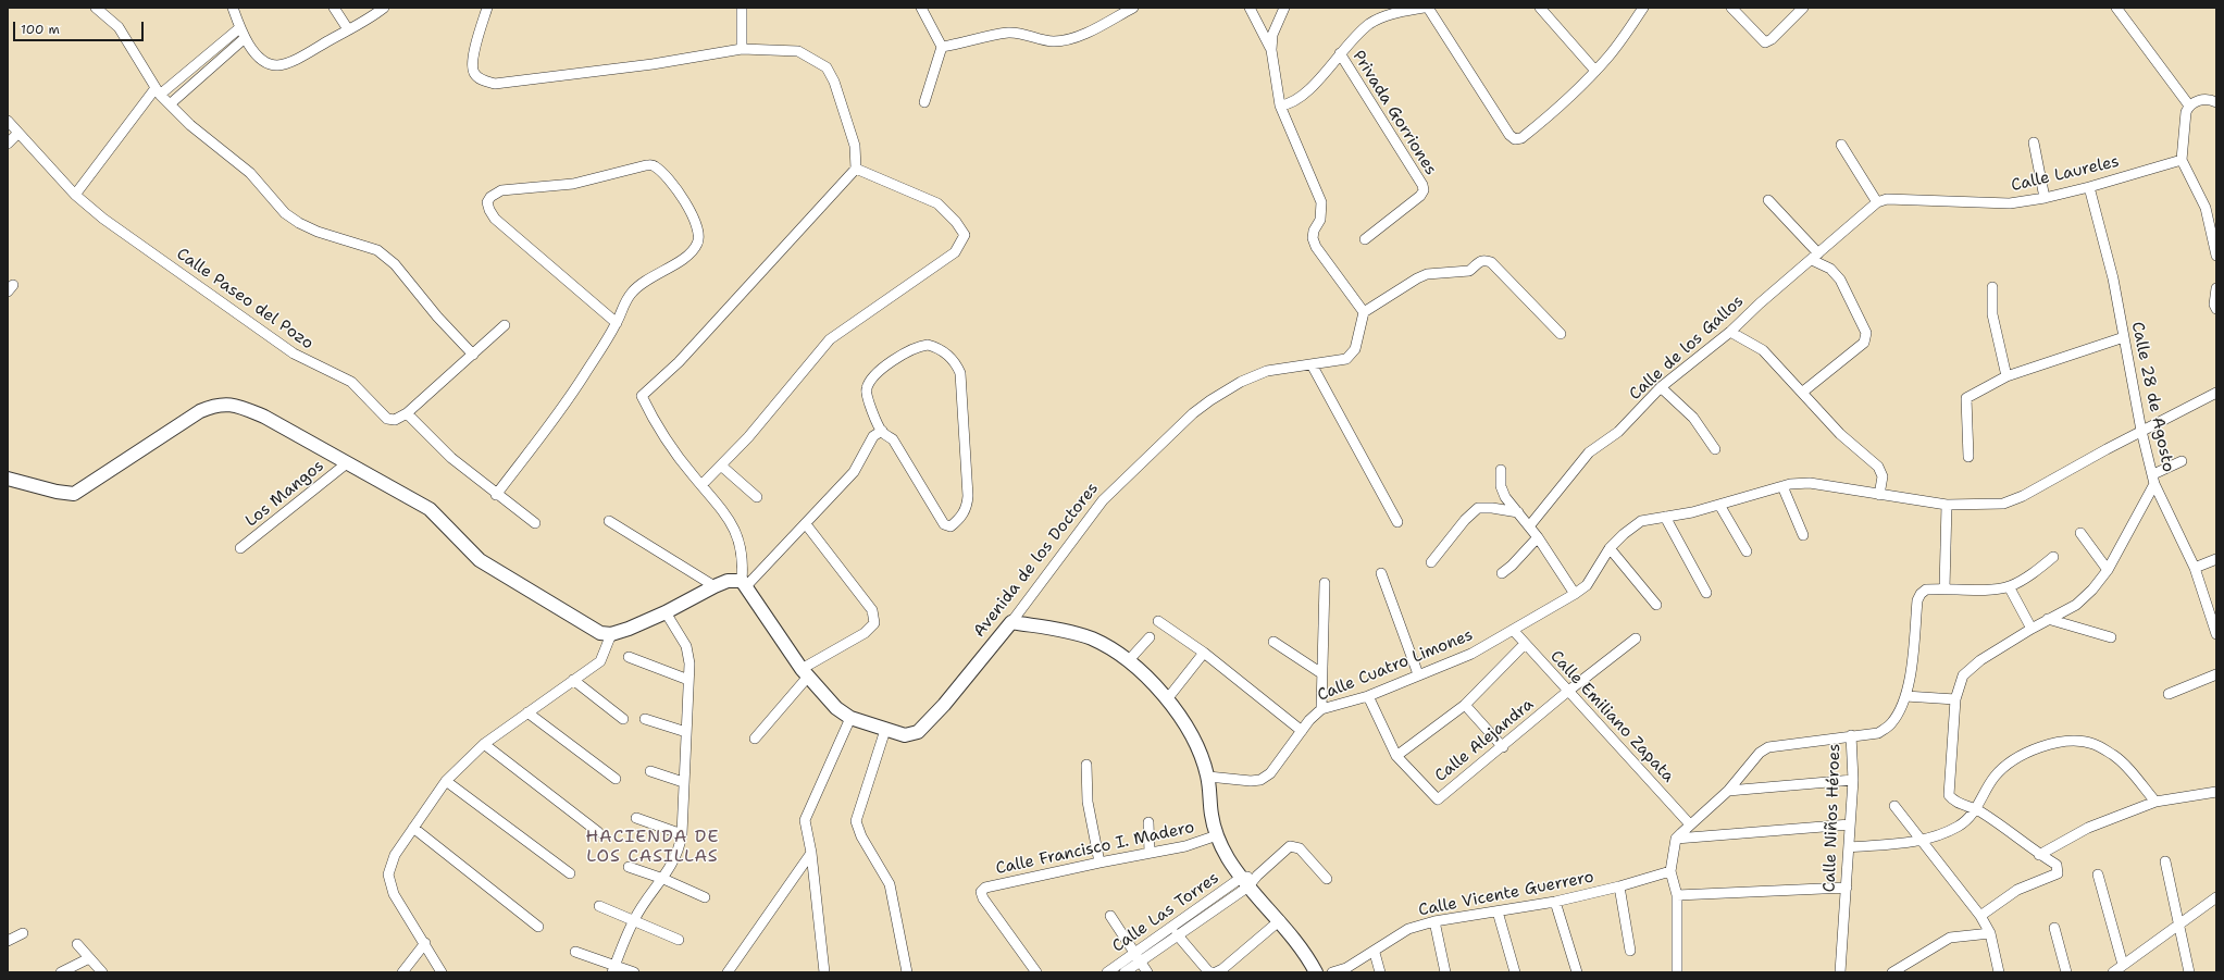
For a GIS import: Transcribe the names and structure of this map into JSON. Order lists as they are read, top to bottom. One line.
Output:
{"streets":{"main road":["Avenida de los Doctores"],"street":["Privada Gorriones","Calle Laureles","Calle Paseo del Pozo","Calle de los Gallos","Calle 28 de Agosto","Los Mangos","Calle Cuatro Limones","Calle Emiliano Zapata","Calle Alejandra","Calle Niños Héroes","Calle Francisco I. Madero","Calle Vicente Guerrero","Calle Las Torres"]},"crossings":[["Calle Laureles","Calle de los Gallos"],["Calle Laureles","Calle 28 de Agosto"],["Calle 28 de Agosto","Calle Cuatro Limones"],["Calle Cuatro Limones","Calle Emiliano Zapata"],["Calle Cuatro Limones","Calle Alejandra"],["Calle Emiliano Zapata","Calle Alejandra"]],"districts":["HACIENDA DE LOS CASILLAS"],"scale_bar":"100 m"}
